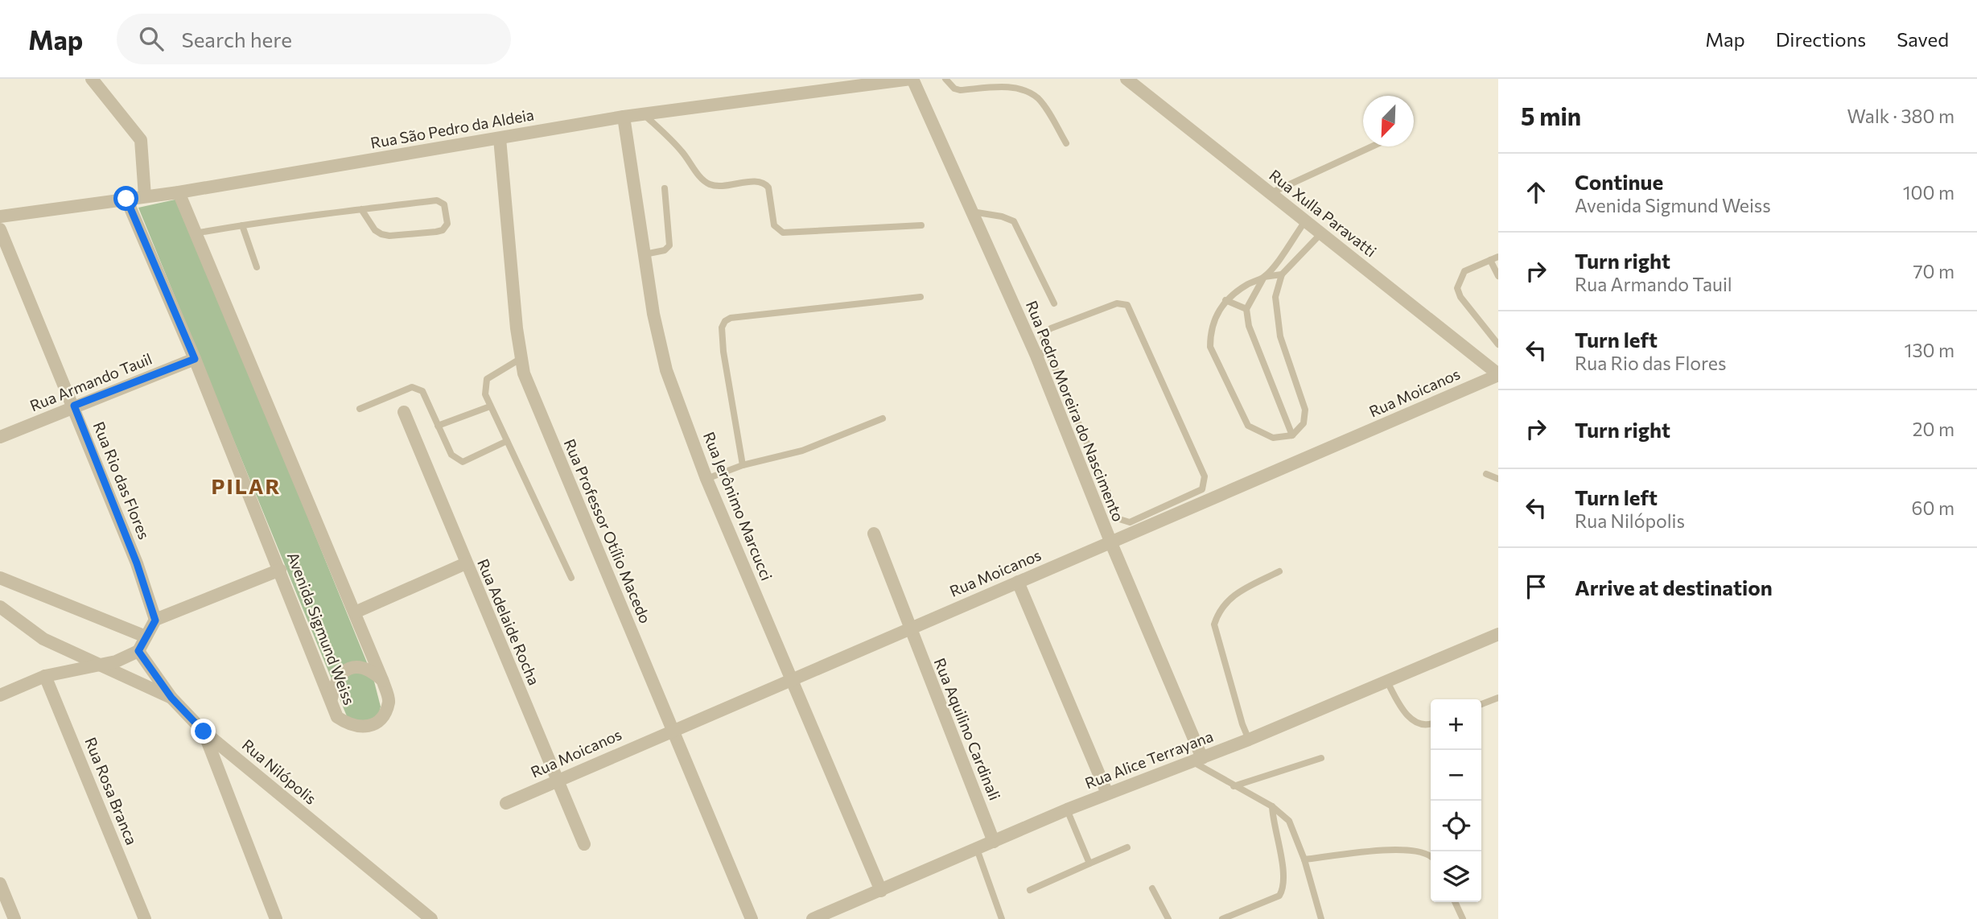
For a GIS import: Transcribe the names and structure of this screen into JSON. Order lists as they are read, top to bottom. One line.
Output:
{"streets":{"street":["Rua São Pedro da Aldeia","Rua Xulla Paravatti","Rua Armando Tauil","Rua Moicanos","Rua Pedro Moreira do Nascimento","Rua Rio das Flores","Rua Jerônimo Marcucci","Rua Professor Otílio Macedo","Rua Adelaide Rocha","Avenida Sigmund Weiss","Rua Aquilino Cardinali","Rua Alice Terrayana","Rua Nilópolis","Rua Rosa Branca"]},"crossings":[["Rua São Pedro da Aldeia","Rua Pedro Moreira do Nascimento"],["Rua São Pedro da Aldeia","Rua Jerônimo Marcucci"],["Rua São Pedro da Aldeia","Rua Professor Otílio Macedo"],["Rua São Pedro da Aldeia","Avenida Sigmund Weiss"],["Rua Xulla Paravatti","Rua Moicanos"],["Rua Armando Tauil","Rua Rio das Flores"],["Rua Armando Tauil","Avenida Sigmund Weiss"],["Rua Moicanos","Rua Pedro Moreira do Nascimento"],["Rua Moicanos","Rua Jerônimo Marcucci"],["Rua Moicanos","Rua Professor Otílio Macedo"],["Rua Moicanos","Rua Adelaide Rocha"],["Rua Moicanos","Rua Aquilino Cardinali"],["Rua Pedro Moreira do Nascimento","Rua Alice Terrayana"],["Rua Jerônimo Marcucci","Rua Alice Terrayana"],["Rua Aquilino Cardinali","Rua Alice Terrayana"]],"districts":["PILAR"],"north":"bottom left","page":{"header":"Map","search":"Search here","nav":["Map","Directions","Saved"],"heading":["5 min","Walk · 380 m"],"list":[["Continue","Avenida Sigmund Weiss","100 m"],["Turn right","Rua Armando Tauil","70 m"],["Turn left","Rua Rio das Flores","130 m"],["Turn right","20 m"],["Turn left","Rua Nilópolis","60 m"],"Arrive at destination"],"map_buttons":["+","−"]}}
